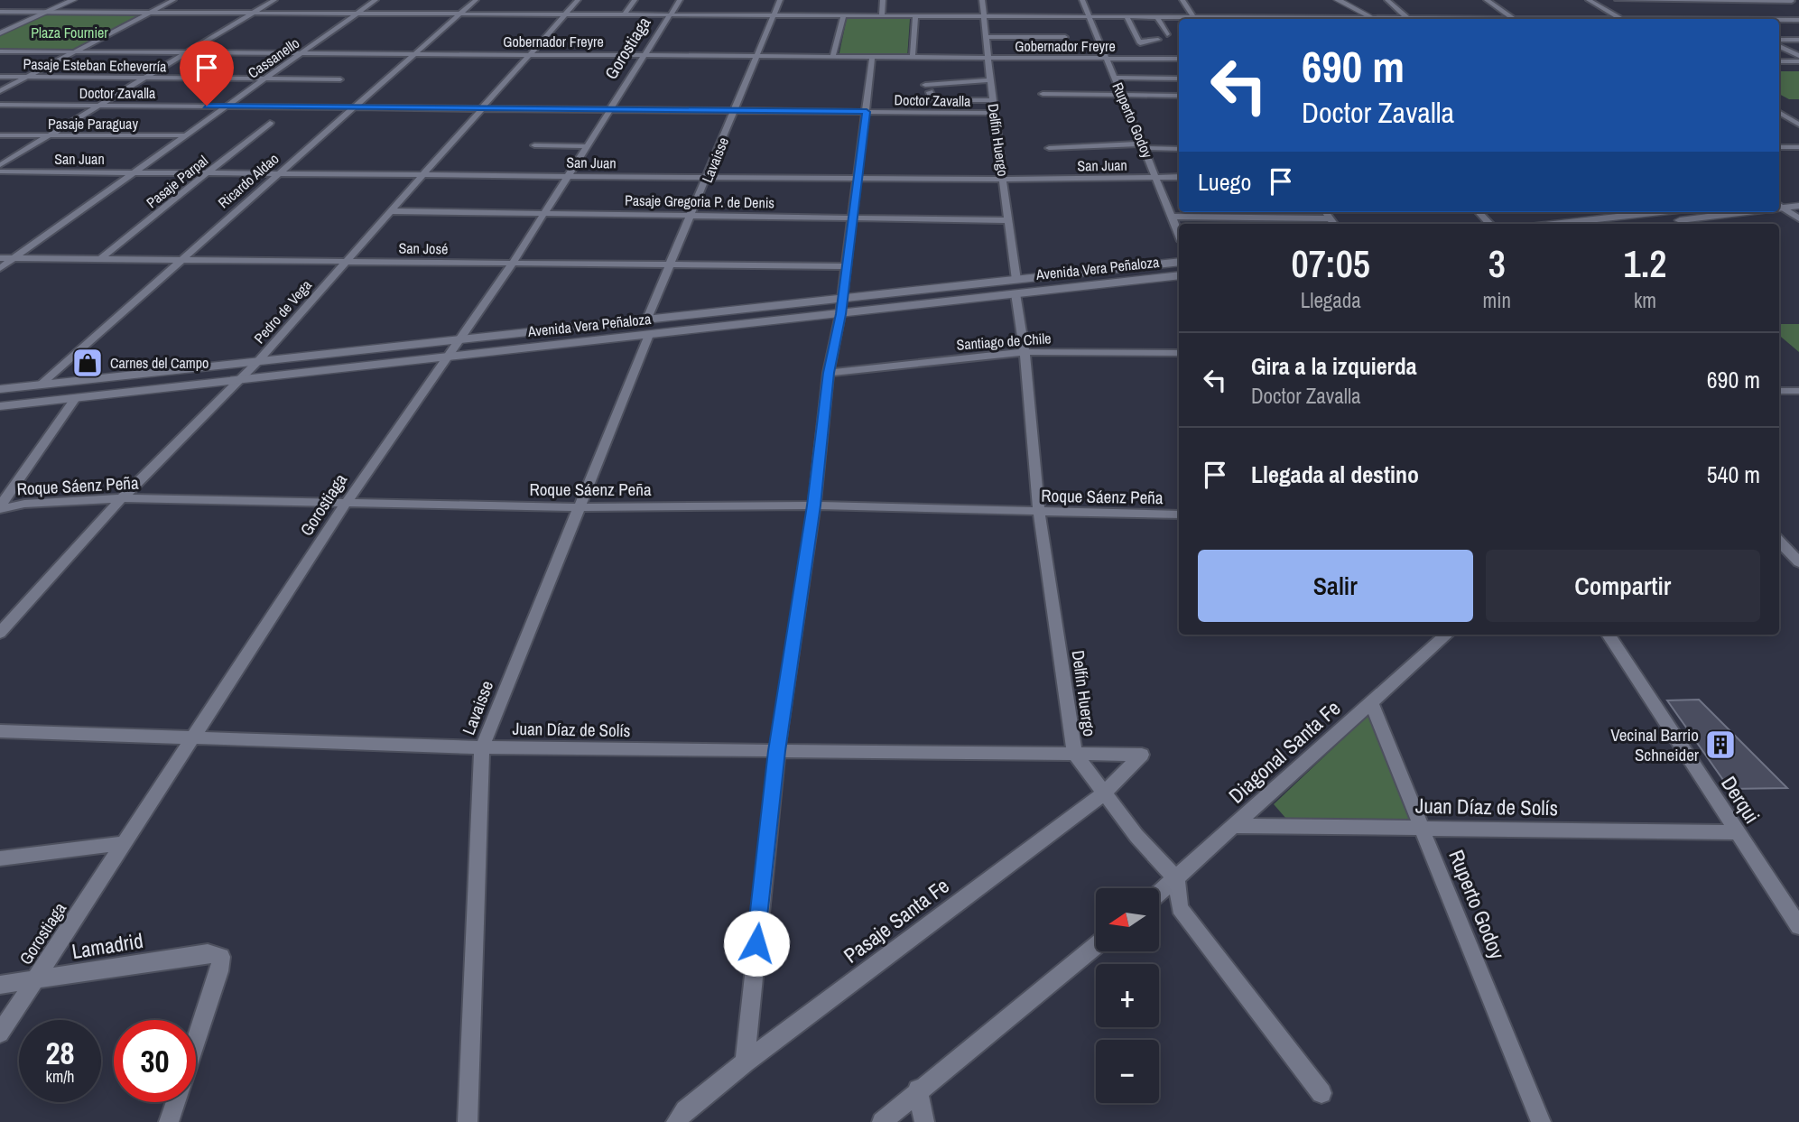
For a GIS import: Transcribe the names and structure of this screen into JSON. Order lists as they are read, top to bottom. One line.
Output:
{"streets":{"main road":["Avenida Vera Peñaloza"],"street":["Gobernador Freyre","Gorostiaga","Cassanello","Pasaje Esteban Echeverría","Doctor Zavalla","Ruperto Godoy","Pasaje Paraguay","Delfín Huergo","San Juan","Lavaisse","Ricardo Aldao","Pasaje Parpal","Pasaje Gregoria P. de Denis","San José","Pedro de Vega","Santiago de Chile","Roque Sáenz Peña","Juan Díaz de Solís","Diagonal Santa Fe","Derqui","Pasaje Santa Fe","Lamadrid"]},"crossings":[["Gobernador Freyre","Gorostiaga"],["Gobernador Freyre","Cassanello"],["Gobernador Freyre","Ruperto Godoy"],["Gobernador Freyre","Delfín Huergo"],["Gobernador Freyre","Lavaisse"],["Gobernador Freyre","Ricardo Aldao"],["Gobernador Freyre","Pedro de Vega"],["Gorostiaga","Doctor Zavalla"],["Gorostiaga","San Juan"],["Gorostiaga","Pasaje Gregoria P. de Denis"],["Gorostiaga","San José"],["Gorostiaga","Avenida Vera Peñaloza"],["Gorostiaga","Roque Sáenz Peña"],["Gorostiaga","Juan Díaz de Solís"],["Gorostiaga","Lamadrid"],["Cassanello","Pasaje Esteban Echeverría"],["Cassanello","Doctor Zavalla"],["Cassanello","Pasaje Paraguay"],["Cassanello","San Juan"],["Cassanello","San José"],["Doctor Zavalla","Delfín Huergo"],["Doctor Zavalla","Lavaisse"],["Doctor Zavalla","Ricardo Aldao"],["Doctor Zavalla","Pedro de Vega"],["Ruperto Godoy","San Juan"],["Ruperto Godoy","Juan Díaz de Solís"],["Ruperto Godoy","Diagonal Santa Fe"],["Delfín Huergo","San Juan"],["Delfín Huergo","Pasaje Gregoria P. de Denis"],["Delfín Huergo","Avenida Vera Peñaloza"],["Delfín Huergo","Santiago de Chile"],["Delfín Huergo","Roque Sáenz Peña"],["Delfín Huergo","Juan Díaz de Solís"],["Delfín Huergo","Diagonal Santa Fe"],["Delfín Huergo","Pasaje Santa Fe"],["San Juan","Lavaisse"],["San Juan","Ricardo Aldao"],["San Juan","Pasaje Parpal"],["San Juan","Pedro de Vega"],["Lavaisse","Pasaje Gregoria P. de Denis"],["Lavaisse","San José"],["Lavaisse","Avenida Vera Peñaloza"],["Lavaisse","Roque Sáenz Peña"],["Lavaisse","Juan Díaz de Solís"],["Ricardo Aldao","San José"],["Ricardo Aldao","Avenida Vera Peñaloza"],["Pasaje Parpal","San José"],["Pasaje Gregoria P. de Denis","Pedro de Vega"],["San José","Pedro de Vega"],["Avenida Vera Peñaloza","Pedro de Vega"],["Pedro de Vega","Roque Sáenz Peña"],["Juan Díaz de Solís","Diagonal Santa Fe"],["Juan Díaz de Solís","Derqui"],["Juan Díaz de Solís","Pasaje Santa Fe"]],"parks":["Plaza Fournier"],"places":{"shop":["Carnes del Campo"],"building":["Vecinal Barrio Schneider"]},"north":"left","page":{"turn":["690 m","Doctor Zavalla"],"then":"Luego","eta":["07:05","Llegada","3","min","1.2","km"],"list":[{"name":"Gira a la izquierda","note":"Doctor Zavalla","value":"690 m"},{"name":"Llegada al destino","value":"540 m"}],"buttons":["Salir","Compartir"],"map_buttons":["+","−"],"speed":"28 km/h","limit":"30"}}
